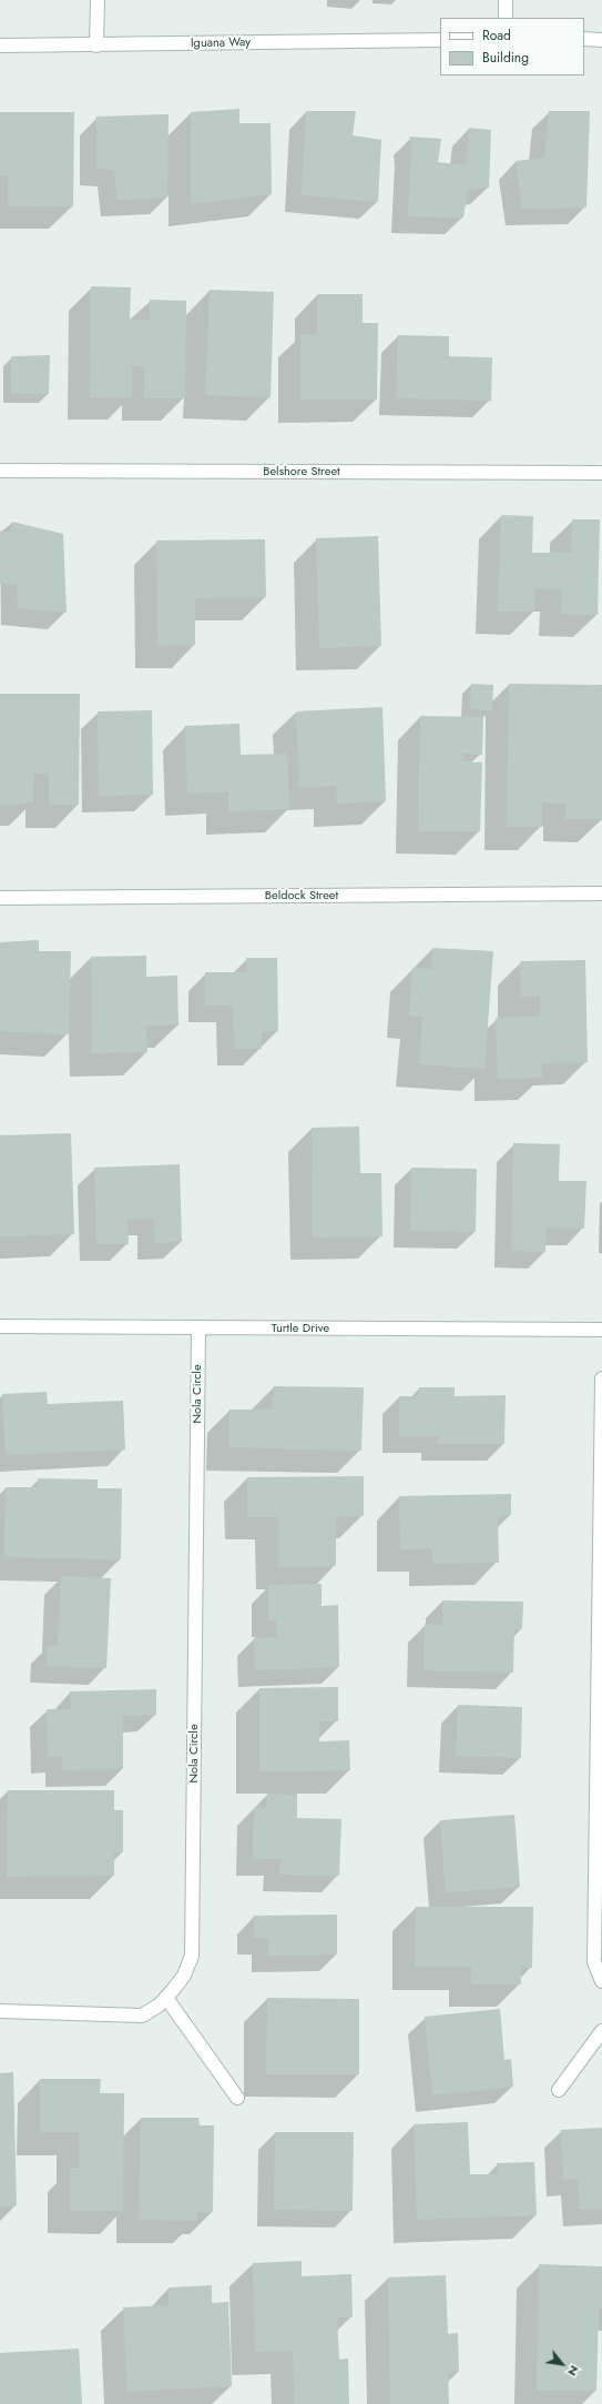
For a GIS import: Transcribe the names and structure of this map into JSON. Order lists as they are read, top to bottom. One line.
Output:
{"streets":{"street":["Iguana Way","Belshore Street","Beldock Street","Turtle Drive","Nola Circle"]},"crossings":[["Turtle Drive","Nola Circle"]],"legend":["Road","Building"],"north":"bottom right"}
